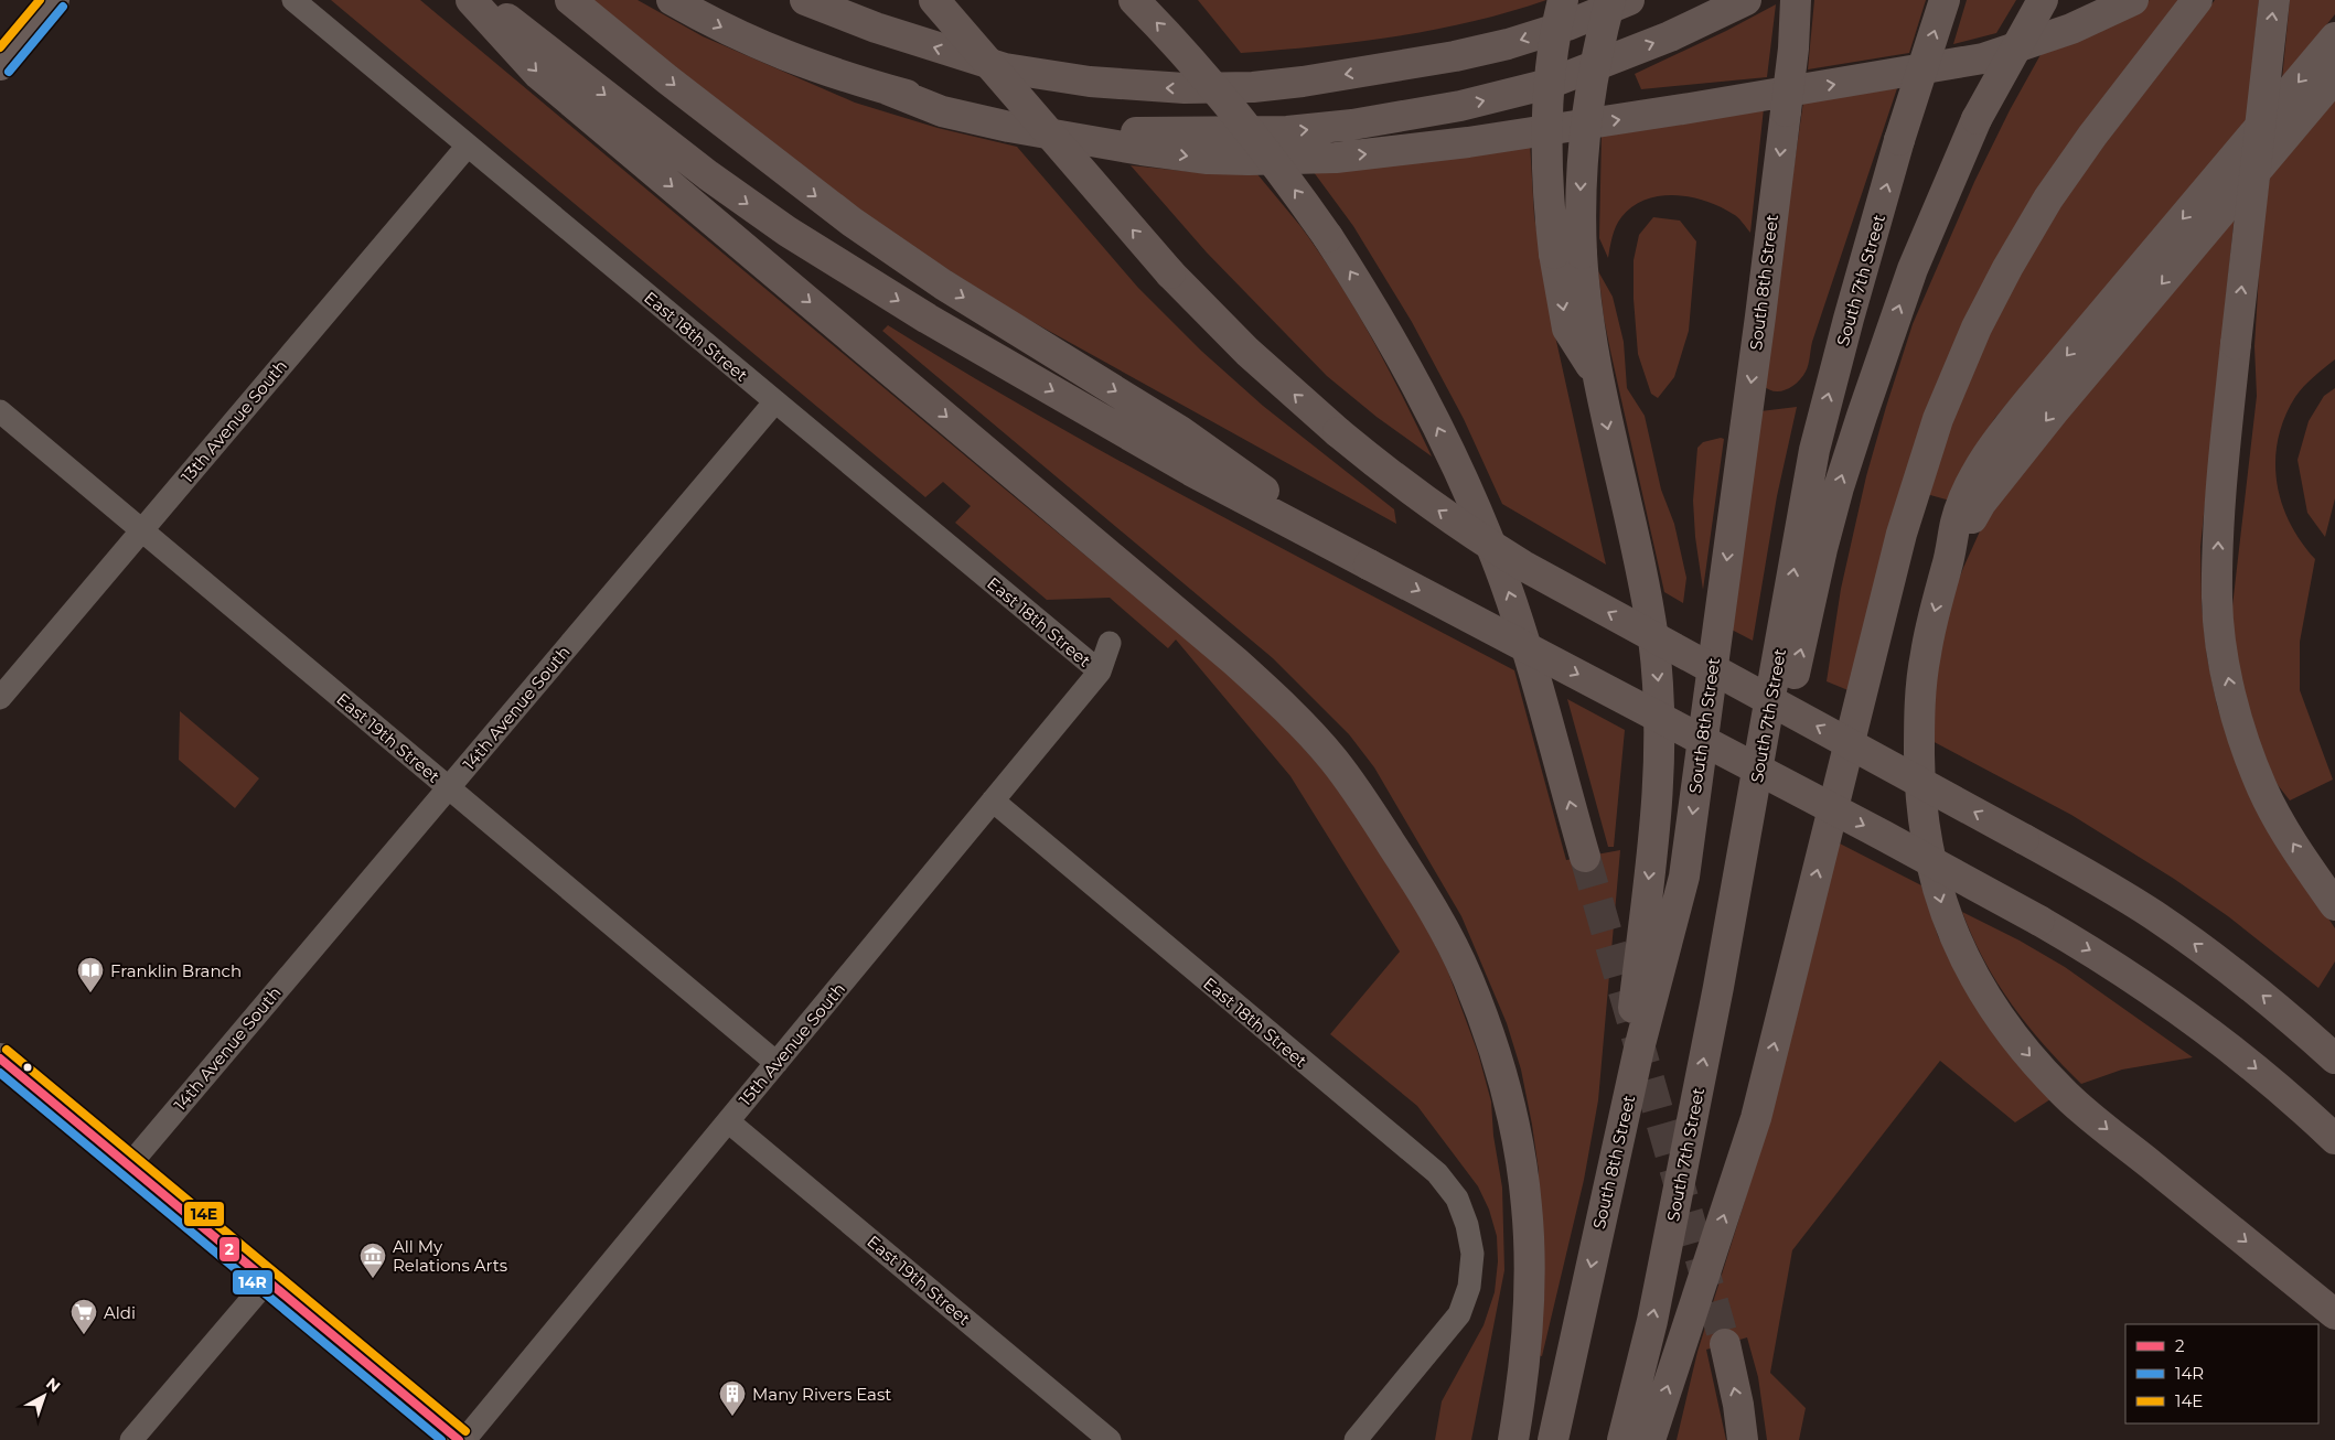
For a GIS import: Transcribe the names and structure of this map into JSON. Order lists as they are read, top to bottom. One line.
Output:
{"streets":{"highway":["South 7th Street","South 8th Street"],"street":["East 18th Street","13th Avenue South","14th Avenue South","East 19th Street","15th Avenue South"]},"crossings":[["East 18th Street","13th Avenue South"],["East 18th Street","14th Avenue South"],["East 18th Street","15th Avenue South"],["13th Avenue South","East 19th Street"],["14th Avenue South","East 19th Street"],["East 19th Street","15th Avenue South"]],"places":{"library":["Franklin Branch"],"museum":["All My Relations Arts"],"supermarket":["Aldi"],"building":["Many Rivers East"]},"lines":["transit line 14E","transit line 14R","transit line 2"],"legend":["2","14R","14E"],"north":"top right"}
